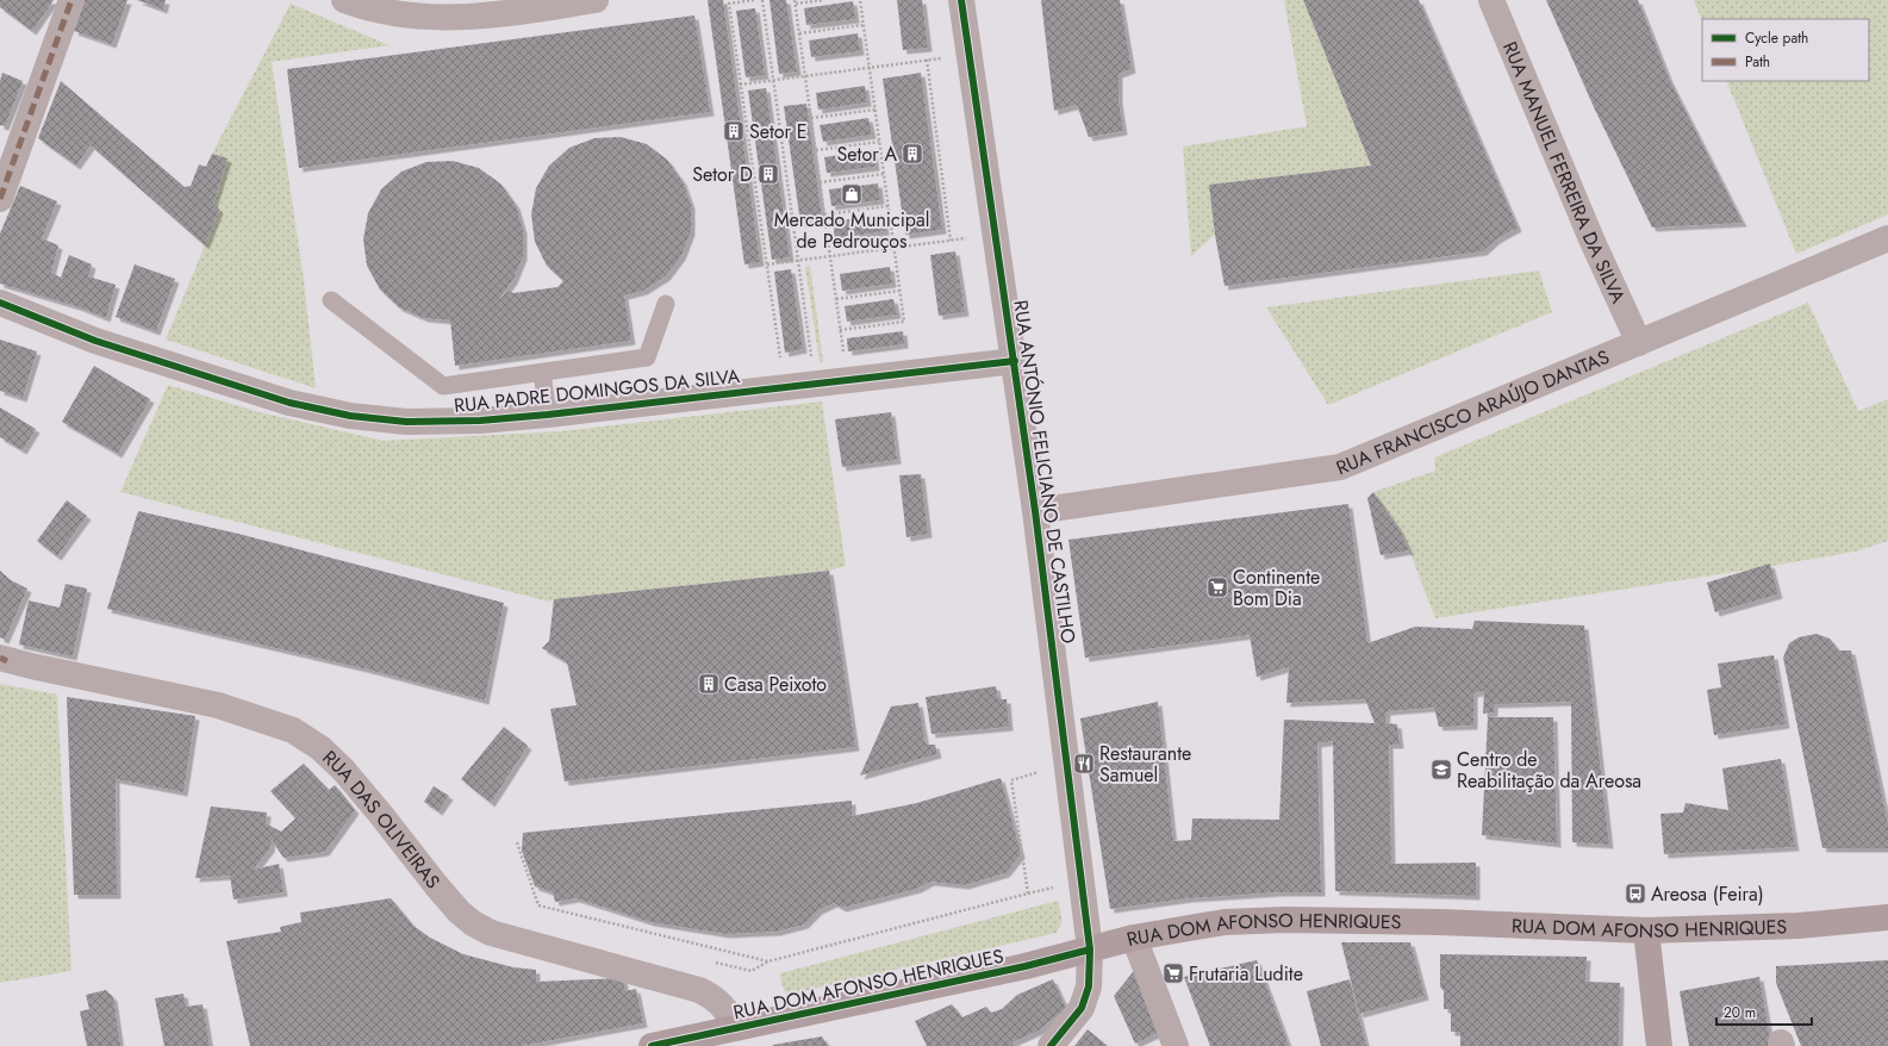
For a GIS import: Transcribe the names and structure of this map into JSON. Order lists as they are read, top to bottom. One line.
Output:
{"streets":{"main road":["RUA DOM AFONSO HENRIQUES"],"street":["RUA MANUEL FERREIRA DA SILVA","RUA PADRE DOMINGOS DA SILVA","RUA FRANCISCO ARAÚJO DANTAS","RUA ANTÓNIO FELICIANO DE CASTILHO","RUA DAS OLIVEIRAS"]},"crossings":[["RUA MANUEL FERREIRA DA SILVA","RUA FRANCISCO ARAÚJO DANTAS"],["RUA PADRE DOMINGOS DA SILVA","RUA ANTÓNIO FELICIANO DE CASTILHO"],["RUA FRANCISCO ARAÚJO DANTAS","RUA ANTÓNIO FELICIANO DE CASTILHO"],["RUA ANTÓNIO FELICIANO DE CASTILHO","RUA DOM AFONSO HENRIQUES"],["RUA DAS OLIVEIRAS","RUA DOM AFONSO HENRIQUES"]],"places":{"building":["Setor E","Setor A","Setor D","Casa Peixoto"],"shop":["Mercado Municipal de Pedrouços"],"supermarket":["Continente Bom Dia","Frutaria Ludite"],"restaurant":["Restaurante Samuel"],"school or university":["Centro de Reabilitação da Areosa"],"bus stop":["Areosa (Feira)"]},"legend":["Cycle path","Path"],"scale_bar":"20 m"}
